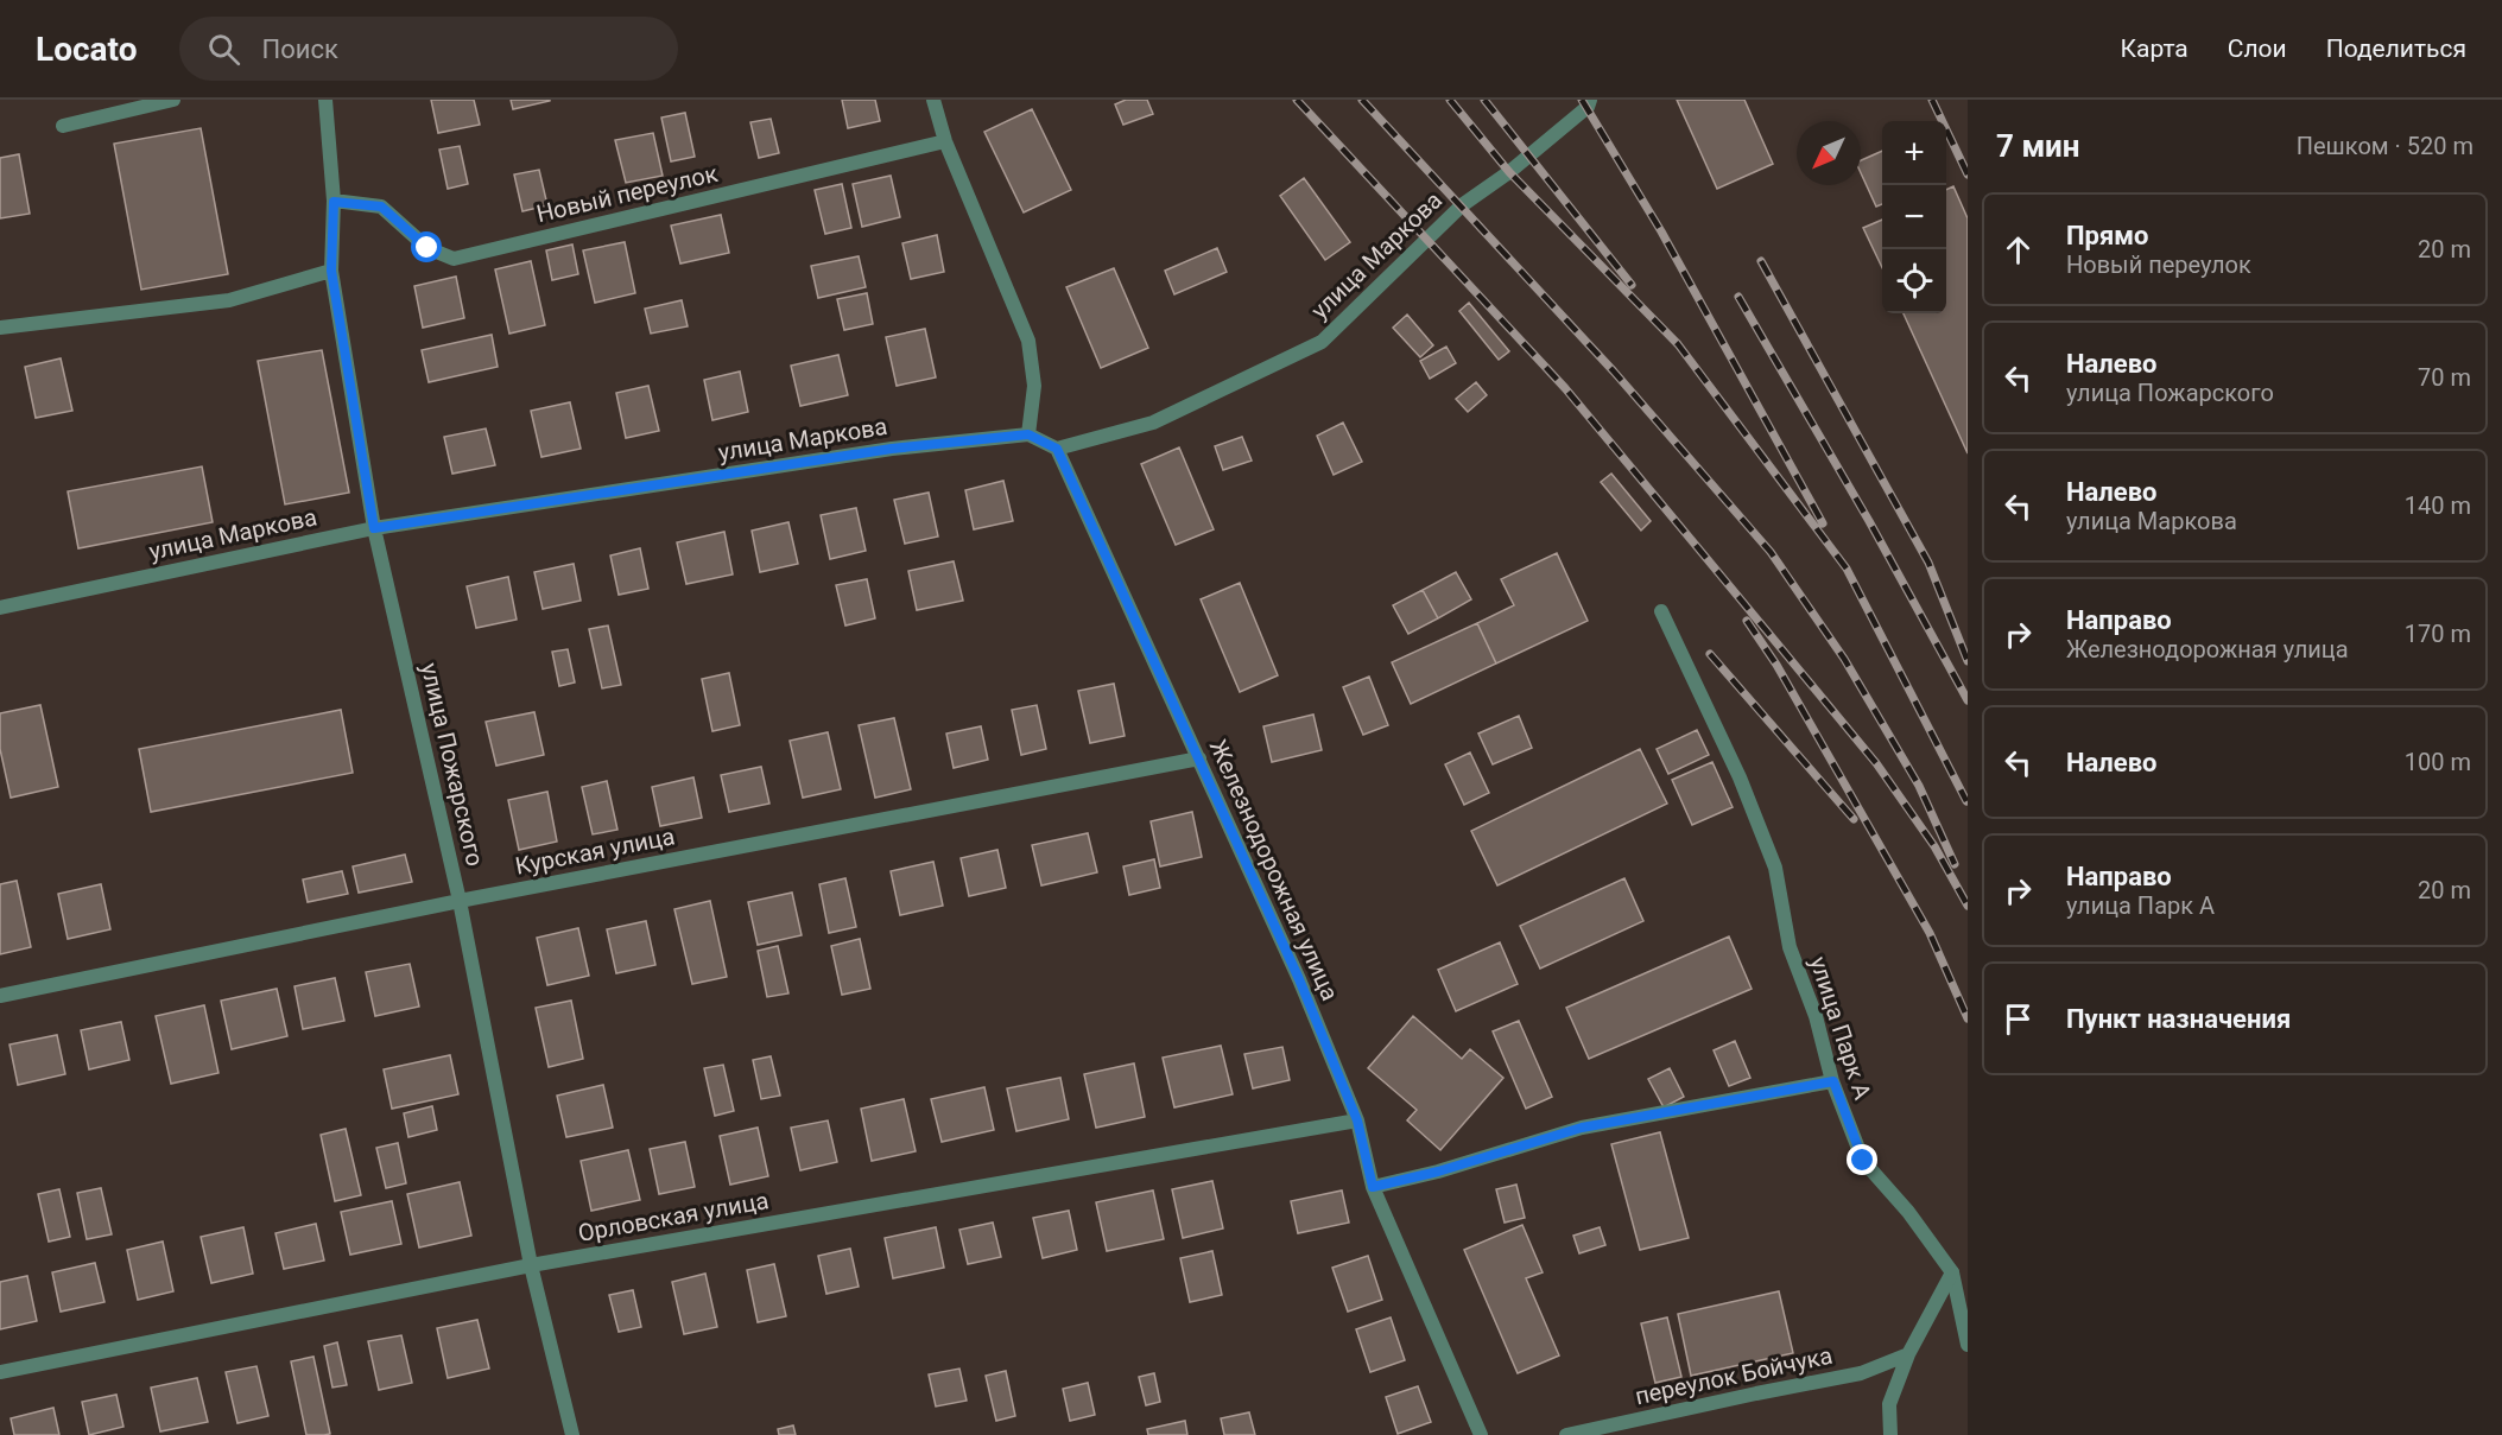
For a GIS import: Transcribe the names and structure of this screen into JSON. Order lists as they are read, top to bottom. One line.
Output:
{"streets":{"street":["Новый переулок","улица Маркова","улица Пожарского","Курская улица","Железнодорожная улица","улица Парк А","Орловская улица","переулок Бойчука"]},"crossings":[["Новый переулок","улица Пожарского"],["улица Маркова","улица Пожарского"],["улица Маркова","Железнодорожная улица"],["улица Пожарского","Курская улица"],["улица Пожарского","Орловская улица"],["Курская улица","Железнодорожная улица"],["Железнодорожная улица","Орловская улица"]],"north":"bottom left","page":{"header":"Locato","search":"Поиск","nav":["Карта","Слои","Поделиться"],"heading":["7 мин","Пешком · 520 m"],"map_buttons":["+","−"],"list":[["Прямо","Новый переулок","20 m"],["Налево","улица Пожарского","70 m"],["Налево","улица Маркова","140 m"],["Направо","Железнодорожная улица","170 m"],["Налево","100 m"],["Направо","улица Парк А","20 m"],"Пункт назначения"]}}
